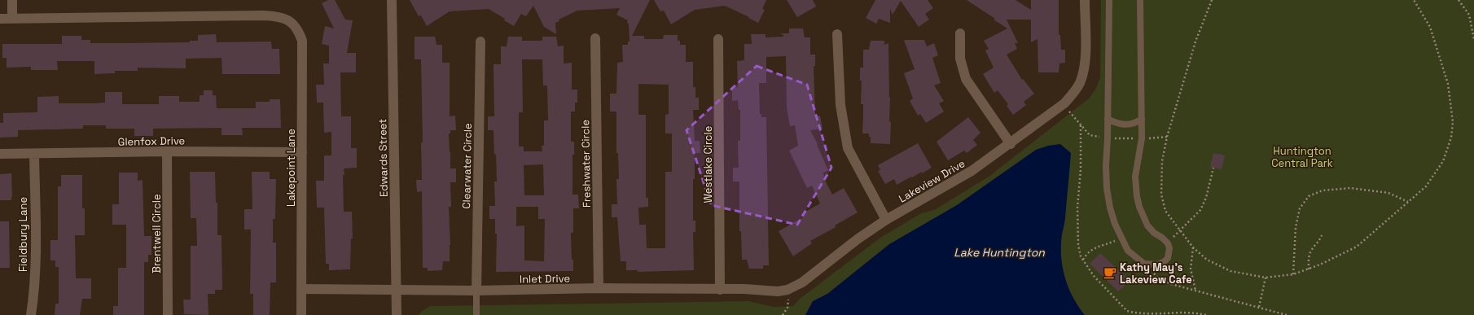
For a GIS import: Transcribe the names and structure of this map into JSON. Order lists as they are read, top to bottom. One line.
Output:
{"streets":{"street":["Glenfox Drive","Edwards Street","Freshwater Circle","Westlake Circle","Clearwater Circle","Lakepoint Lane","Lakeview Drive","Brentwell Circle","Fieldbury Lane","Inlet Drive"]},"crossings":[["Glenfox Drive","Lakepoint Lane"],["Glenfox Drive","Brentwell Circle"],["Glenfox Drive","Fieldbury Lane"],["Edwards Street","Inlet Drive"],["Freshwater Circle","Inlet Drive"],["Westlake Circle","Inlet Drive"],["Clearwater Circle","Inlet Drive"],["Lakepoint Lane","Inlet Drive"],["Lakeview Drive","Inlet Drive"]],"water":["Lake Huntington"],"parks":["Huntington Central Park"],"places":{"cafe":["Kathy May’s Lakeview Cafe"]}}
